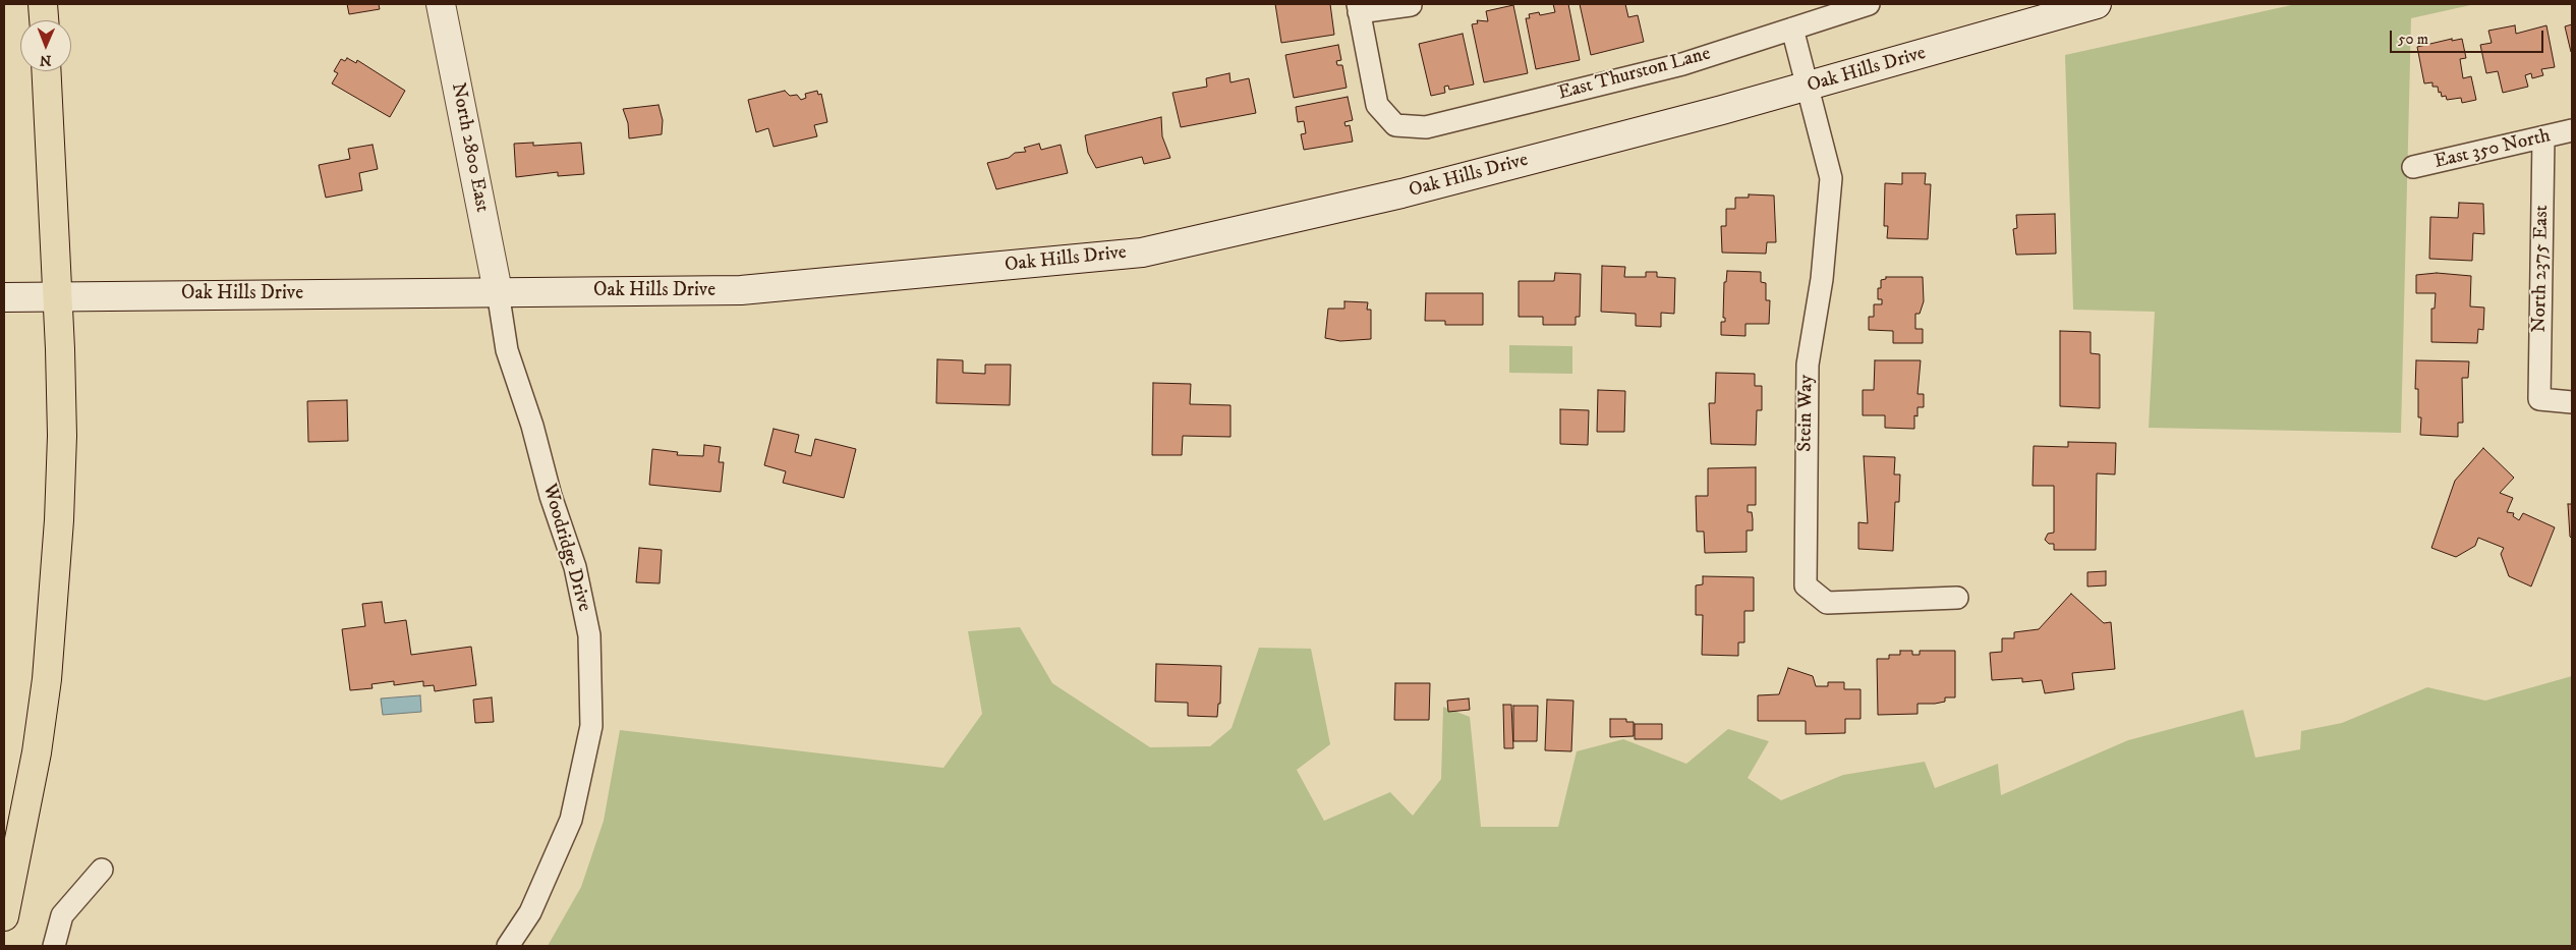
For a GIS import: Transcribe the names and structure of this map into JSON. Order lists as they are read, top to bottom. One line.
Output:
{"streets":{"main road":["Oak Hills Drive","North 2800 East"],"street":["East Thurston Lane","East 350 North","North 2375 East","Stein Way","Woodridge Drive"]},"crossings":[["Oak Hills Drive","North 2800 East"],["Oak Hills Drive","Stein Way"],["Oak Hills Drive","Woodridge Drive"],["North 2800 East","Woodridge Drive"],["East 350 North","North 2375 East"]],"scale_bar":"50 m","north":"bottom"}
